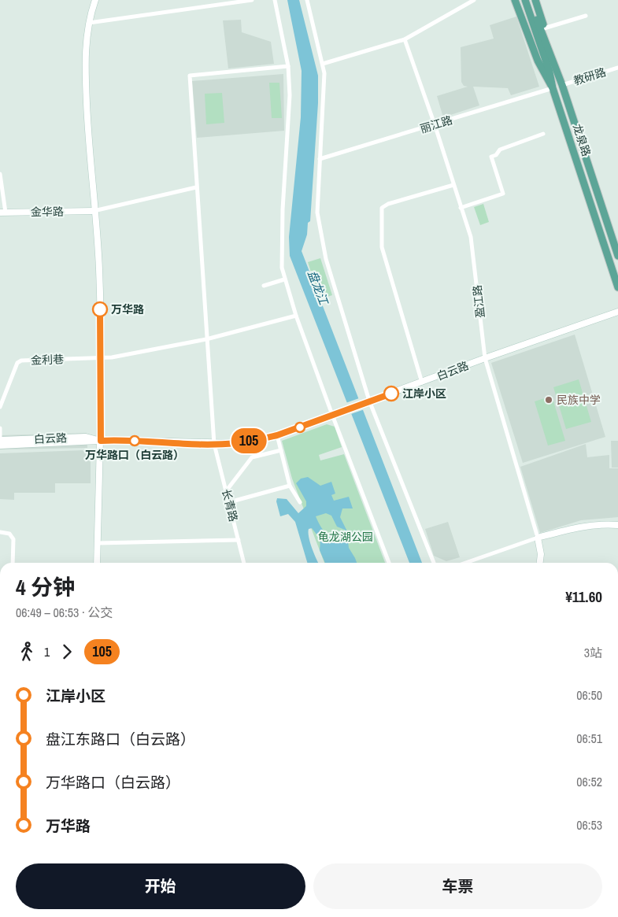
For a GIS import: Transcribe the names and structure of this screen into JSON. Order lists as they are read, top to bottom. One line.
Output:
{"streets":{"main road":["龙泉路"],"street":["教研路","丽江路","金华路","盈江路","金利巷","白云路","长青路"]},"crossings":[["教研路","龙泉路"],["丽江路","龙泉路"],["丽江路","盈江路"],["盈江路","白云路"],["金利巷","长青路"],["白云路","长青路"]],"water":["盘龙江"],"parks":["龟龙湖公园"],"places":["万华路","江岸小区","民族中学","万华路口（白云路）"],"lines":["bus line 105"],"page":{"on_map":"105","heading":["4 分钟","06:49 – 06:53 · 公交","¥11.60"],"legs":["1","105","3站"],"list":[{"name":"江岸小区","value":"06:50"},{"name":"盘江东路口（白云路）","value":"06:51"},{"name":"万华路口（白云路）","value":"06:52"},{"name":"万华路","value":"06:53"}],"buttons":["开始","车票"]}}
